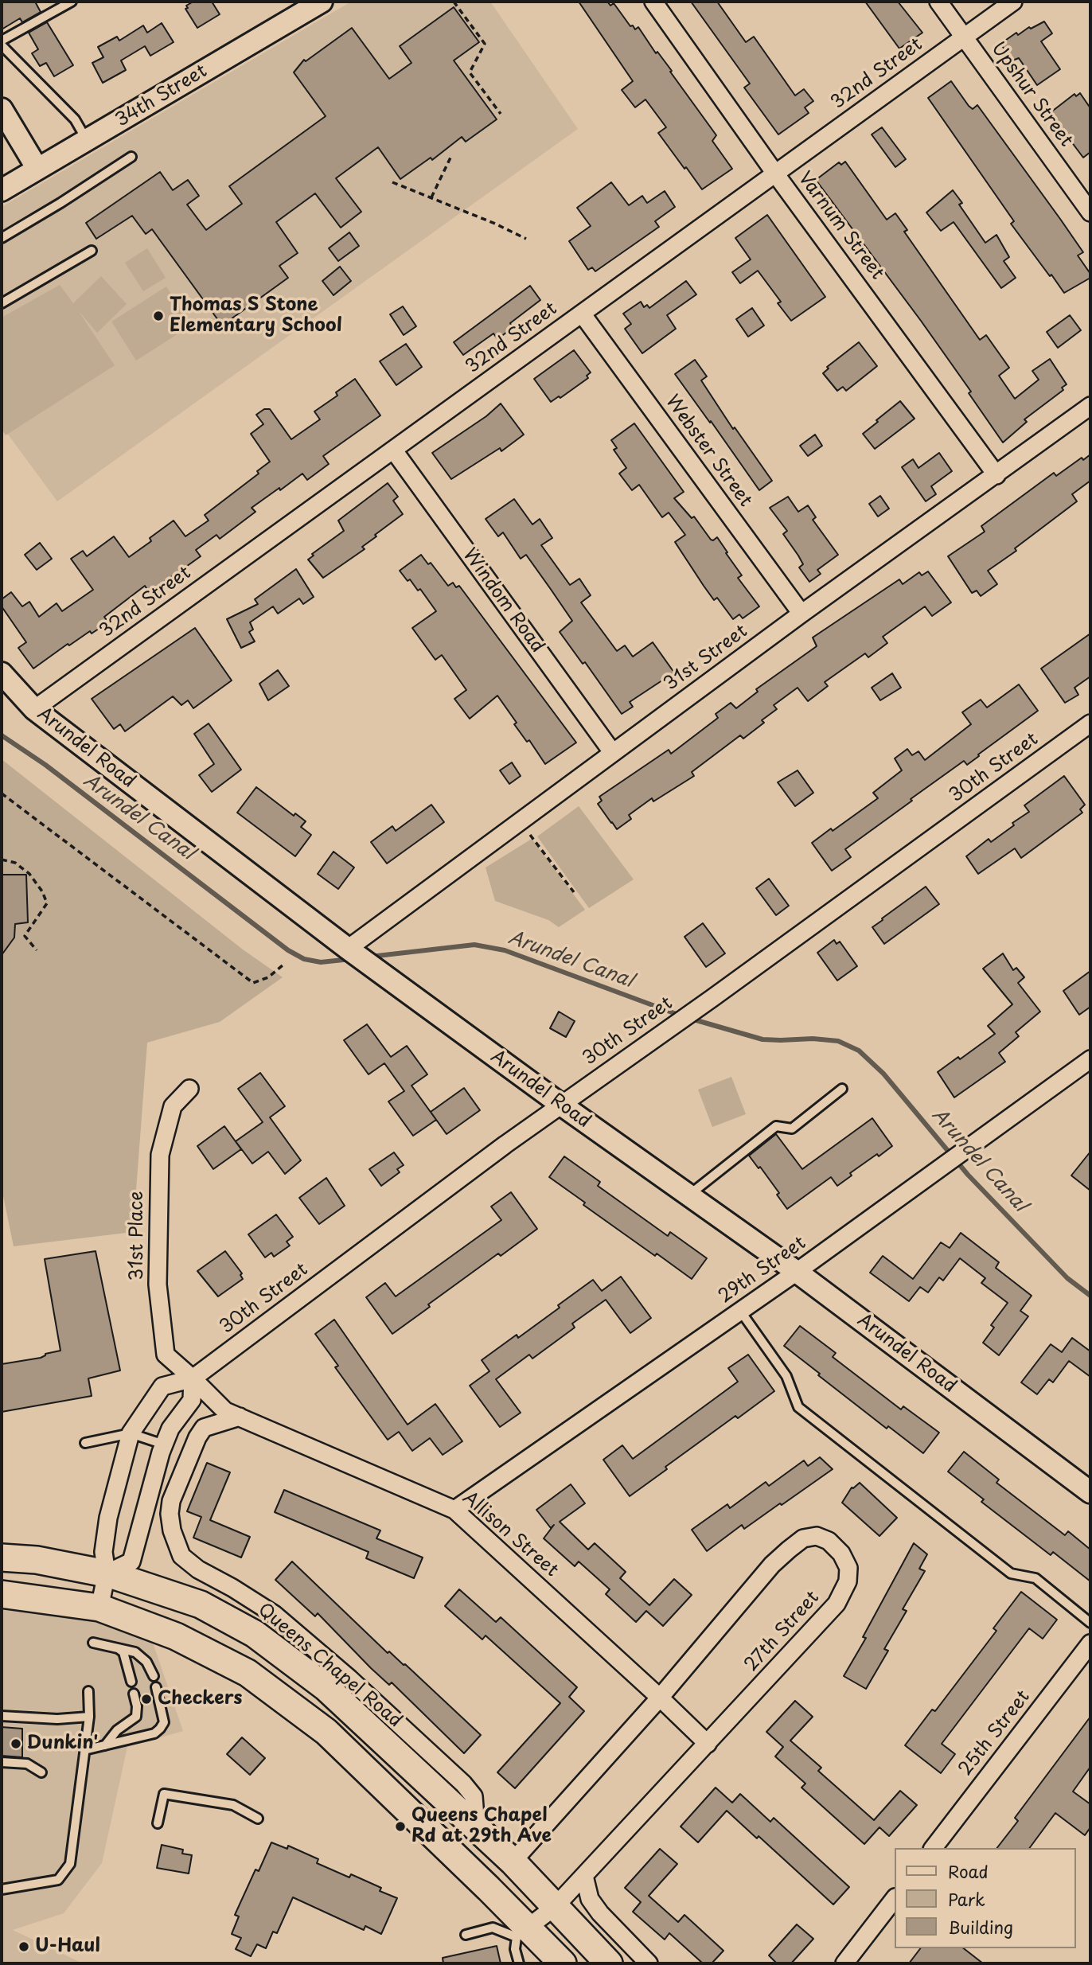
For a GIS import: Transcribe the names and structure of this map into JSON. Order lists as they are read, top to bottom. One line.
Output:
{"streets":{"main road":["Queens Chapel Road"],"street":["32nd Street","Upshur Street","34th Street","Varnum Street","Webster Street","Windom Road","31st Street","Arundel Road","30th Street","31st Place","29th Street","Allison Street","27th Street","25th Street"]},"crossings":[["32nd Street","Upshur Street"],["32nd Street","Varnum Street"],["32nd Street","Webster Street"],["32nd Street","Windom Road"],["32nd Street","Arundel Road"],["Varnum Street","31st Street"],["Webster Street","31st Street"],["Windom Road","31st Street"],["31st Street","Arundel Road"],["Arundel Road","30th Street"],["Arundel Road","29th Street"],["30th Street","31st Place"],["30th Street","Allison Street"],["30th Street","Queens Chapel Road"],["31st Place","Allison Street"],["29th Street","Allison Street"],["Allison Street","27th Street"],["Allison Street","Queens Chapel Road"],["27th Street","Queens Chapel Road"]],"water":["Arundel Canal"],"places":["Thomas S Stone Elementary School","Checkers","Dunkin'","Queens Chapel Rd at 29th Ave","U-Haul"],"legend":["Road","Park","Building"]}
